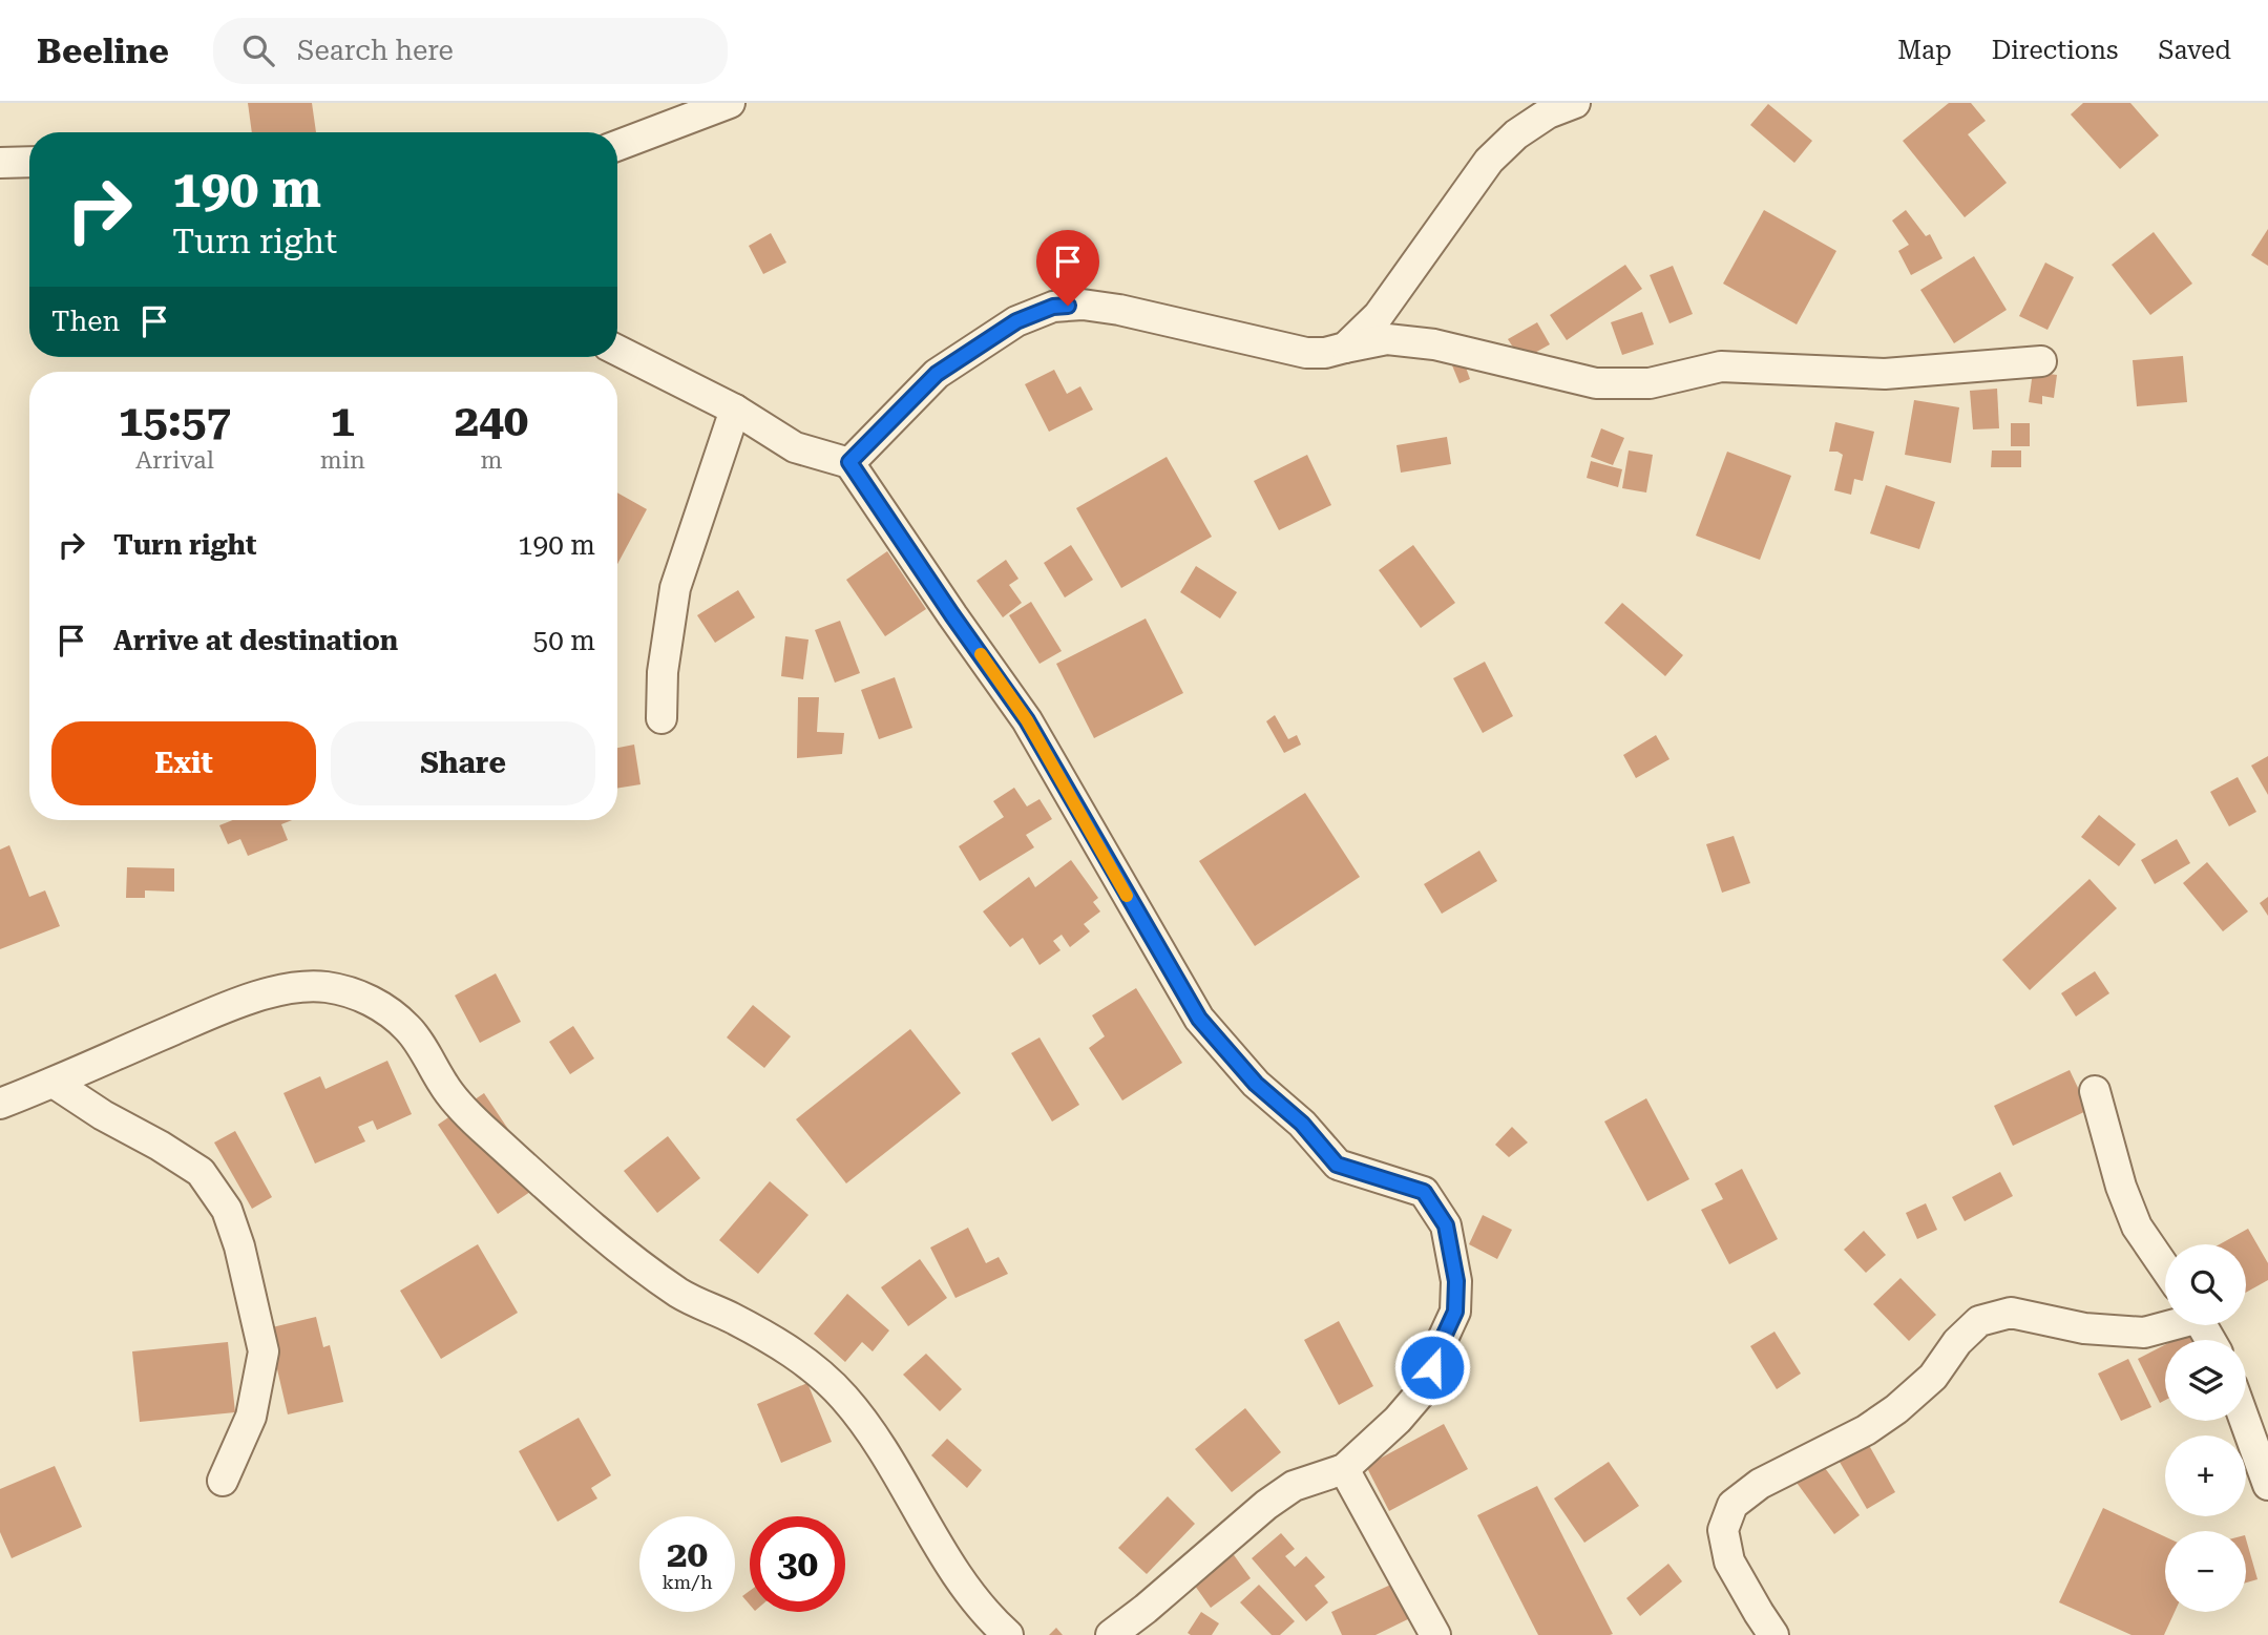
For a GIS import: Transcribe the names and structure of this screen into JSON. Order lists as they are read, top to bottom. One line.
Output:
{"page":{"header":"Beeline","search":"Search here","nav":["Map","Directions","Saved"],"turn":["190 m","Turn right"],"then":"Then","eta":["15:57","Arrival","1","min","240","m"],"list":[{"name":"Turn right","value":"190 m"},{"name":"Arrive at destination","value":"50 m"}],"buttons":["Exit","Share"],"map_buttons":["+","−"],"speed":"20 km/h","limit":"30"}}
